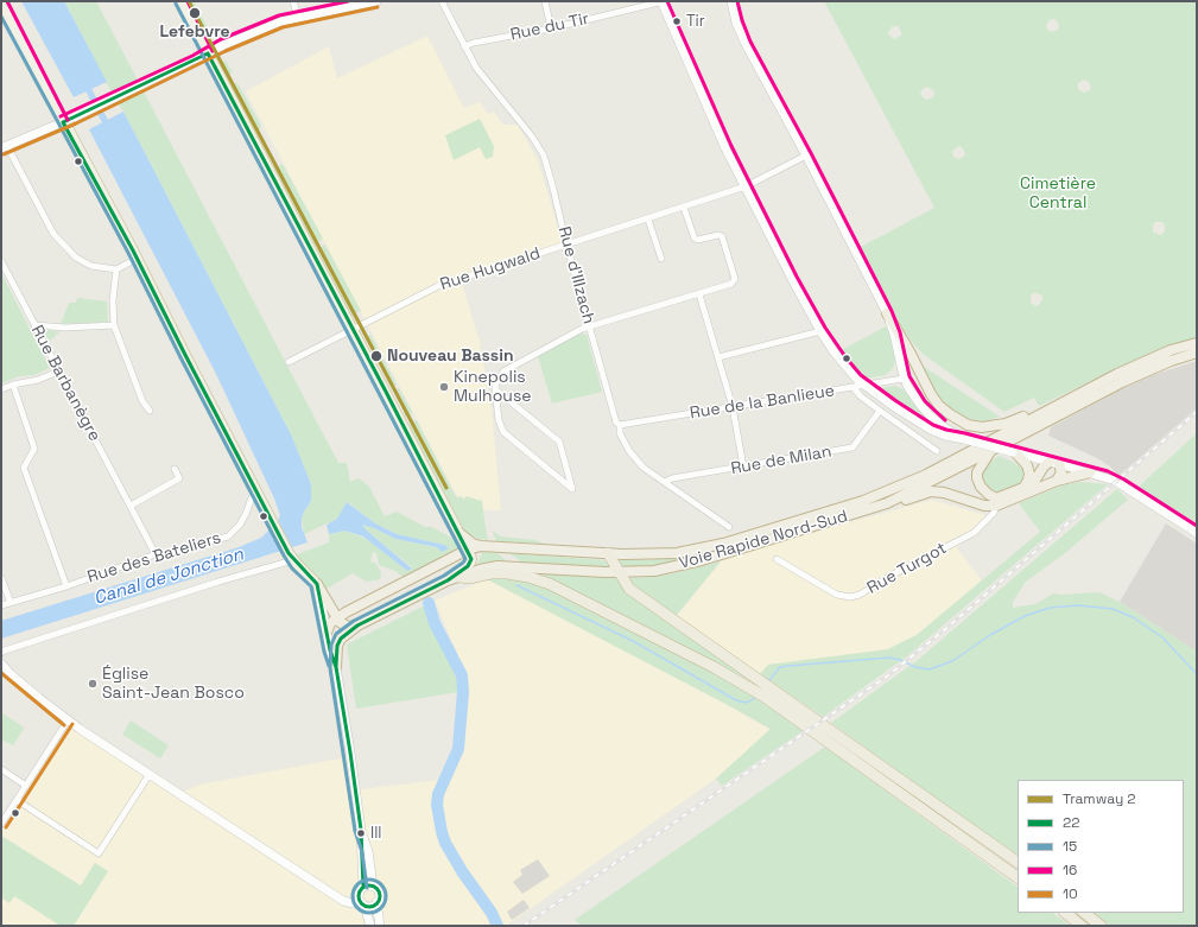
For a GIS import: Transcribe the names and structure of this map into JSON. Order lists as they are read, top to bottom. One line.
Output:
{"streets":{"highway":["Voie Rapide Nord-Sud"],"street":["Rue du Tir","Rue Hugwald","Rue d'Illzach","Rue Barbanègre","Rue de la Banlieue","Rue de Milan","Rue des Bateliers","Rue Turgot"]},"crossings":[["Rue du Tir","Rue d'Illzach"],["Rue Hugwald","Rue d'Illzach"],["Rue d'Illzach","Rue de la Banlieue"],["Rue d'Illzach","Rue de Milan"],["Rue Barbanègre","Rue des Bateliers"]],"water":["Canal de Jonction"],"parks":["Cimetière Central"],"places":["Lefebvre","Tir","Nouveau Bassin","Kinepolis Mulhouse","Église Saint-Jean Bosco","Ill"],"lines":["tram line 2","transit line 16","transit line 15","transit line 10","transit line 22"],"legend":["Tramway 2","22","15","16","10"]}
